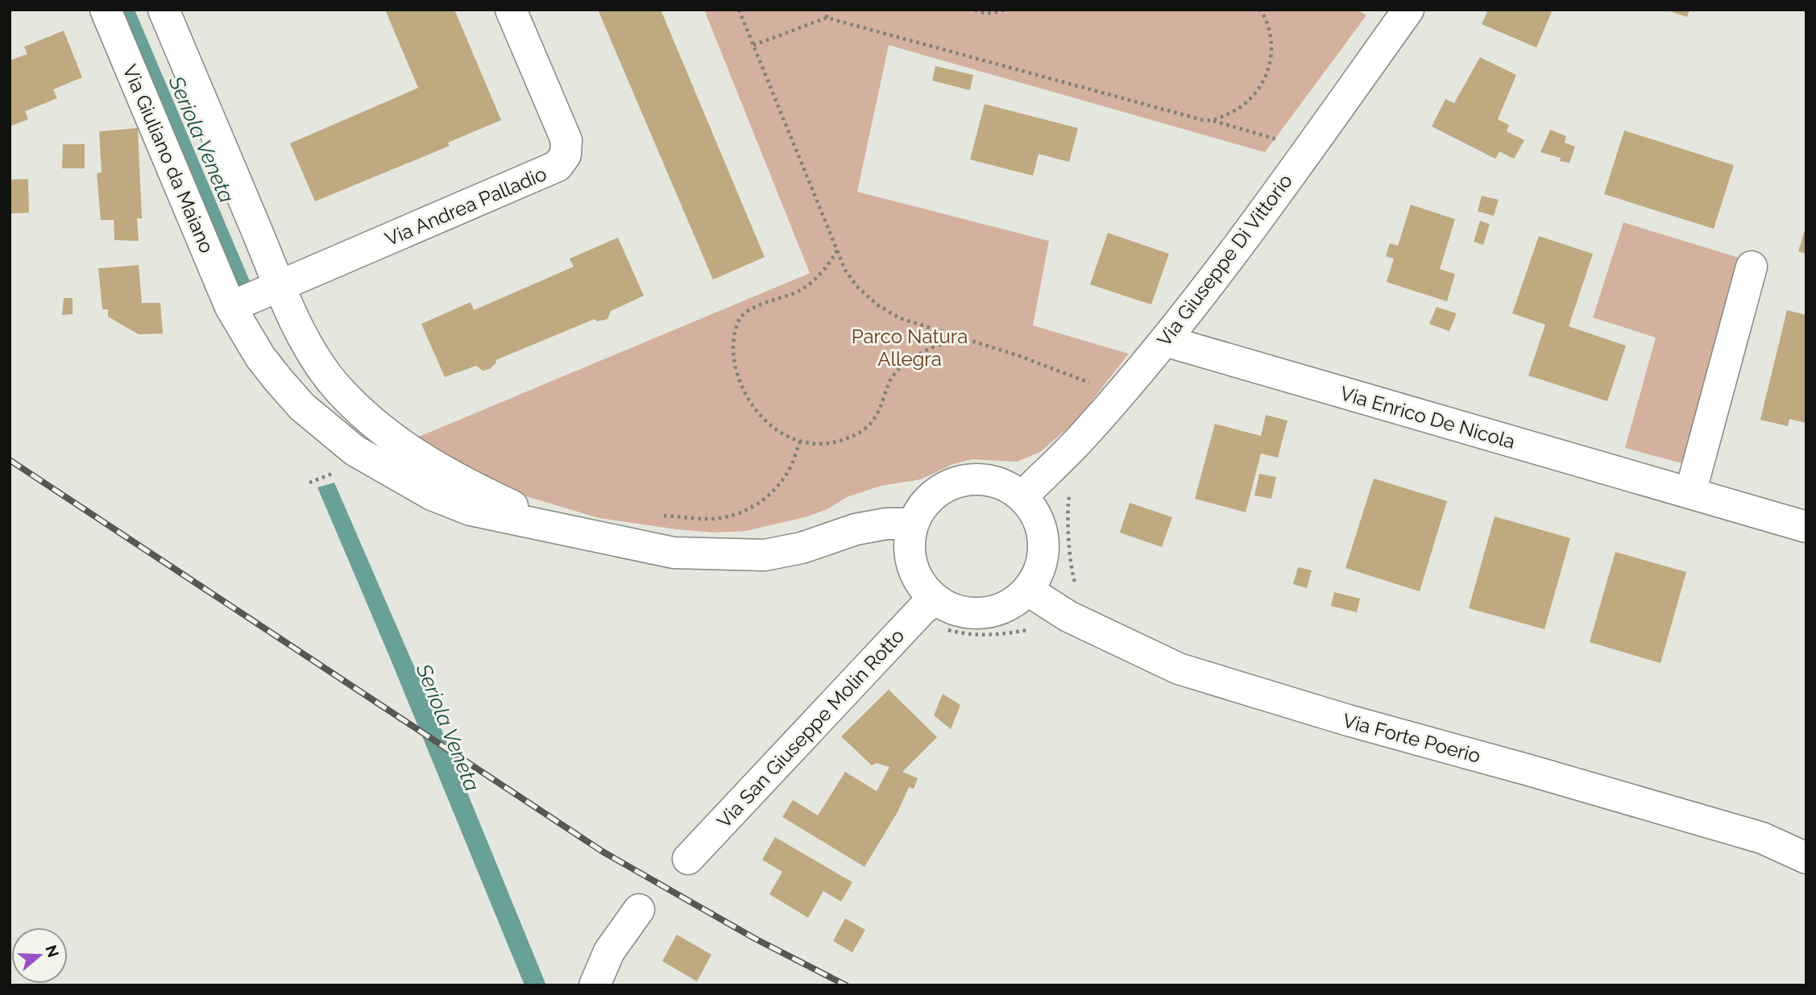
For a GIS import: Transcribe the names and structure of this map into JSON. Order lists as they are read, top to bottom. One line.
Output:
{"streets":{"street":["Via Giuliano da Maiano","Via Andrea Palladio","Via Giuseppe Di Vittorio","Via Enrico De Nicola","Via San Giuseppe Molin Rotto","Via Forte Poerio"]},"crossings":[["Via Giuliano da Maiano","Via Andrea Palladio"],["Via Giuliano da Maiano","Via Giuseppe Di Vittorio"],["Via Giuliano da Maiano","Via San Giuseppe Molin Rotto"],["Via Giuliano da Maiano","Via Forte Poerio"],["Via Giuseppe Di Vittorio","Via Enrico De Nicola"],["Via Giuseppe Di Vittorio","Via San Giuseppe Molin Rotto"],["Via Giuseppe Di Vittorio","Via Forte Poerio"],["Via San Giuseppe Molin Rotto","Via Forte Poerio"]],"water":["Seriola Veneta"],"parks":["Parco Natura Allegra"],"north":"right"}
